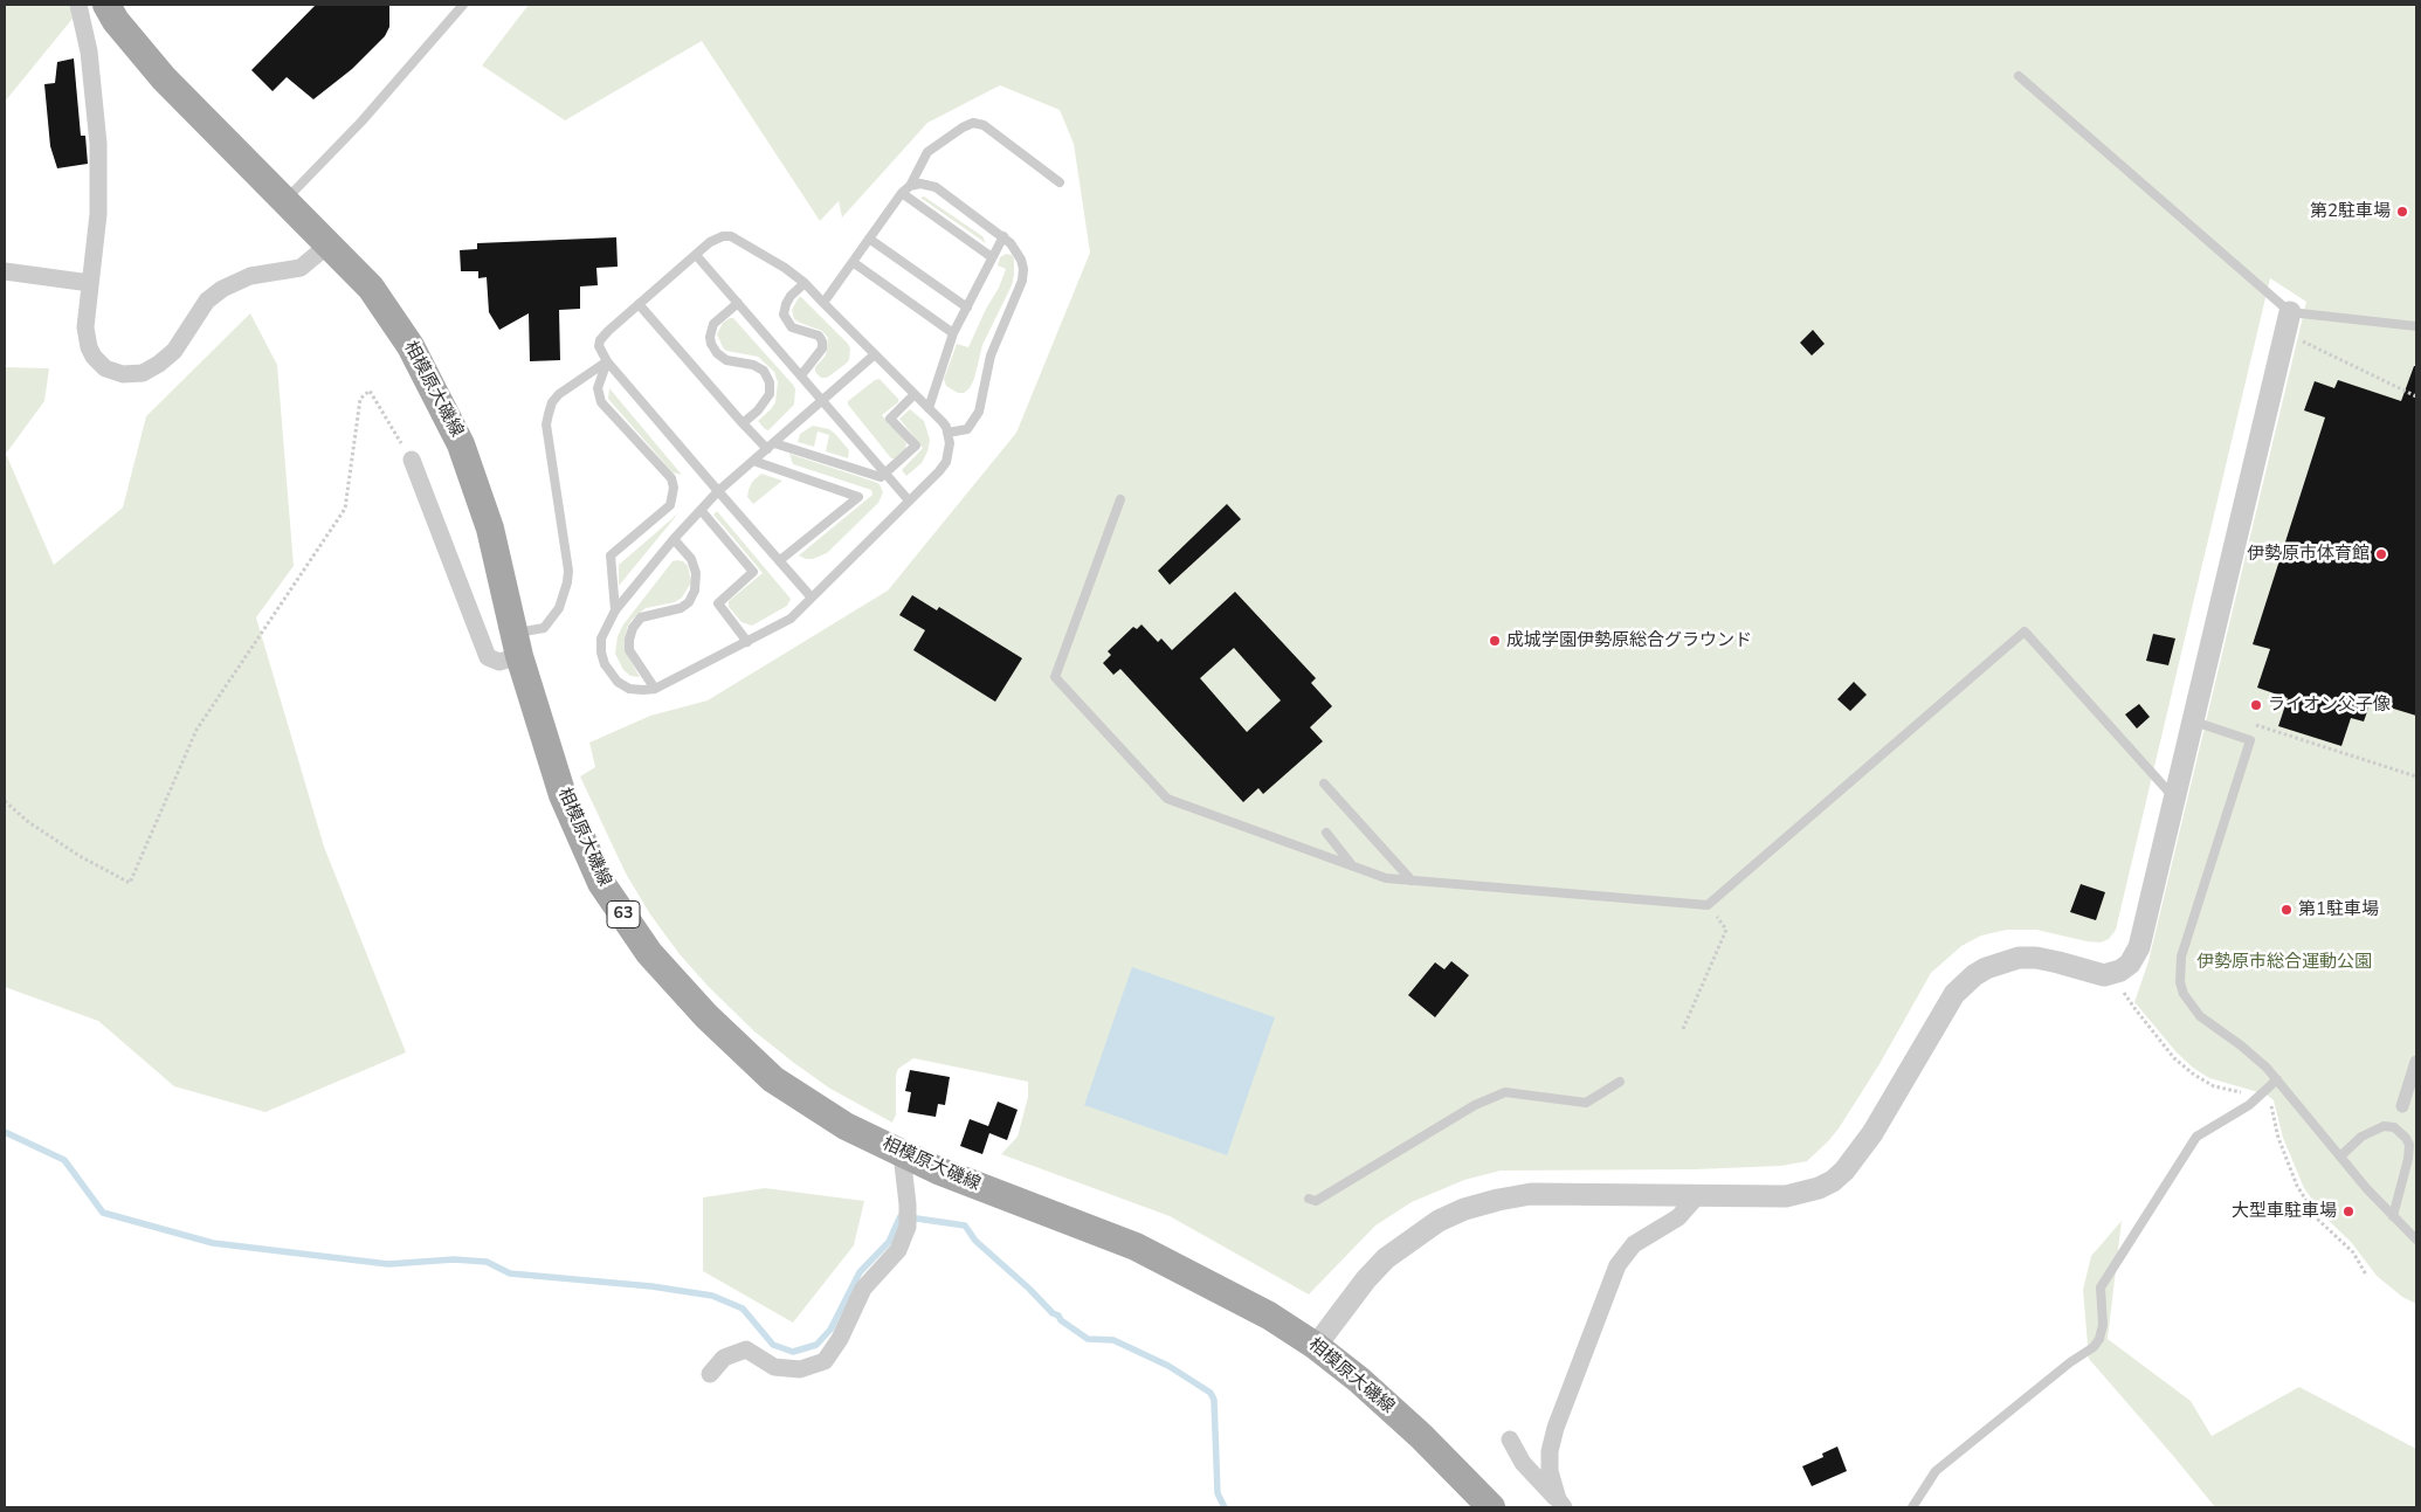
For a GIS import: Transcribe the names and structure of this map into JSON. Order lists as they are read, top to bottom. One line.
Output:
{"streets":{"main road":["相模原大磯線","63"]},"parks":["伊勢原市総合運動公園"],"places":["第2駐車場","伊勢原市体育館","成城学園伊勢原総合グラウンド","ライオン父子像","第1駐車場","大型車駐車場"]}
